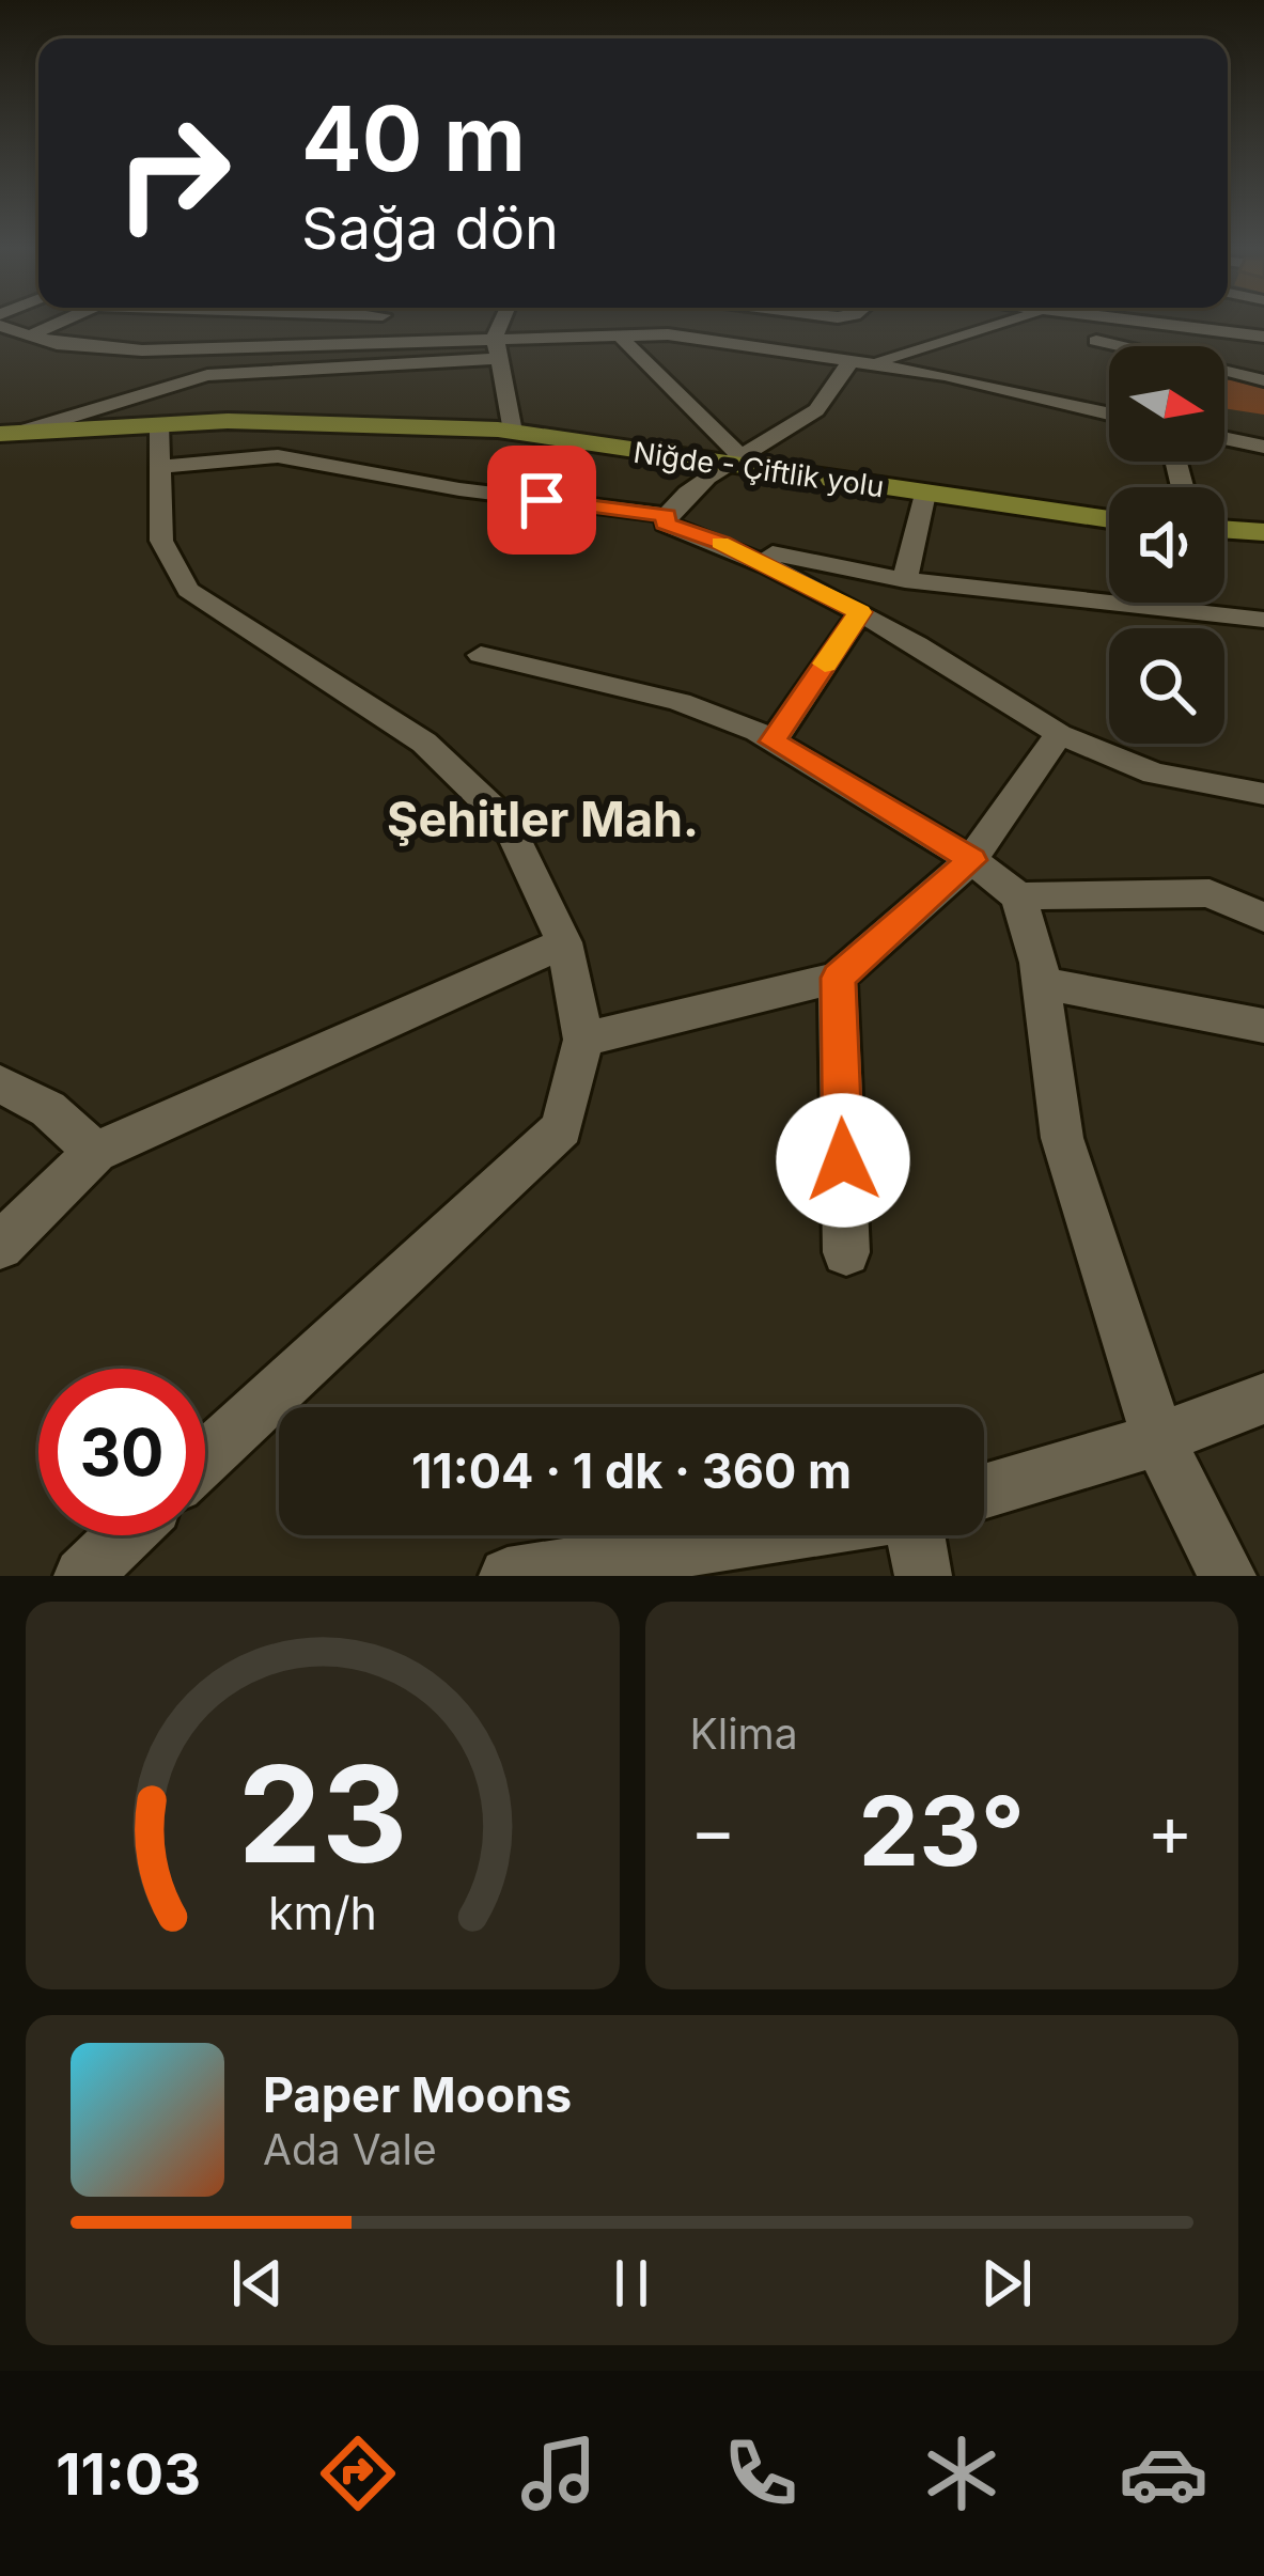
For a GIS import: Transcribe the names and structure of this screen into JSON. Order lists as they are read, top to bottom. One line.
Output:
{"streets":{"main road":["Niğde - Çiftlik yolu"]},"districts":["Şehitler Mah."],"north":"right","page":{"turn":["40 m","Sağa dön"],"limit":"30","trip":"11:04 · 1 dk · 360 m","tile":"Klima","heat":["−","23°","+"],"song":["Paper Moons","Ada Vale"],"tabs":"11:03","gauge":["23","km/h"]}}
